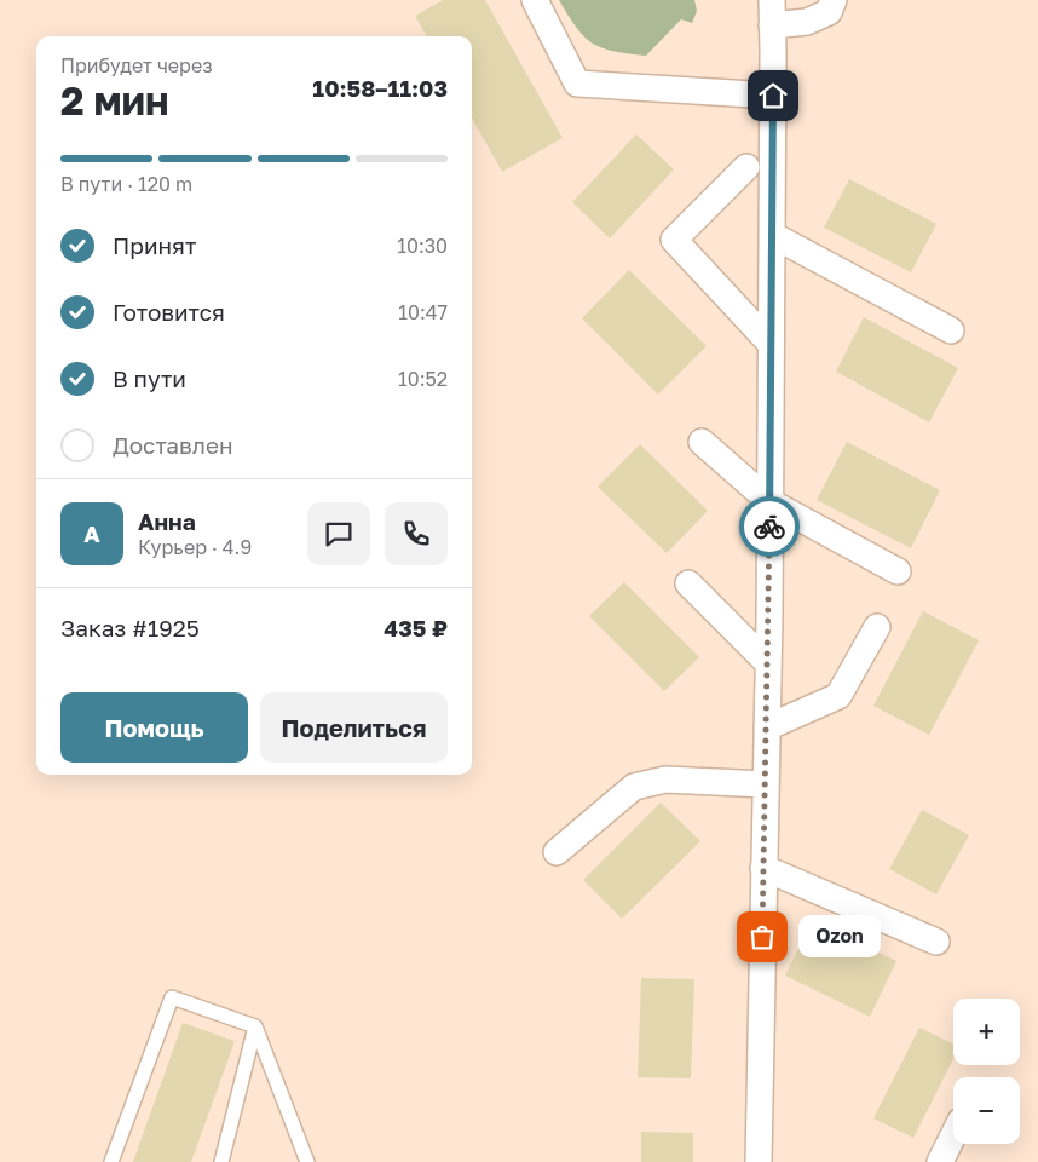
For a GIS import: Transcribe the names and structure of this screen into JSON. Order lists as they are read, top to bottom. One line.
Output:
{"places":["Ozon"],"page":{"heading":["2 мин","Прибудет через","10:58–11:03"],"panel":["Анна","Курьер · 4.9","Заказ #1925","435 ₽"],"bar":"В пути · 120 m","list":[["Принят","10:30"],["Готовится","10:47"],["В пути","10:52"],"Доставлен"],"round":"А","buttons":["Помощь","Поделиться"],"bubble":"Ozon","map_buttons":["+","−"]}}
